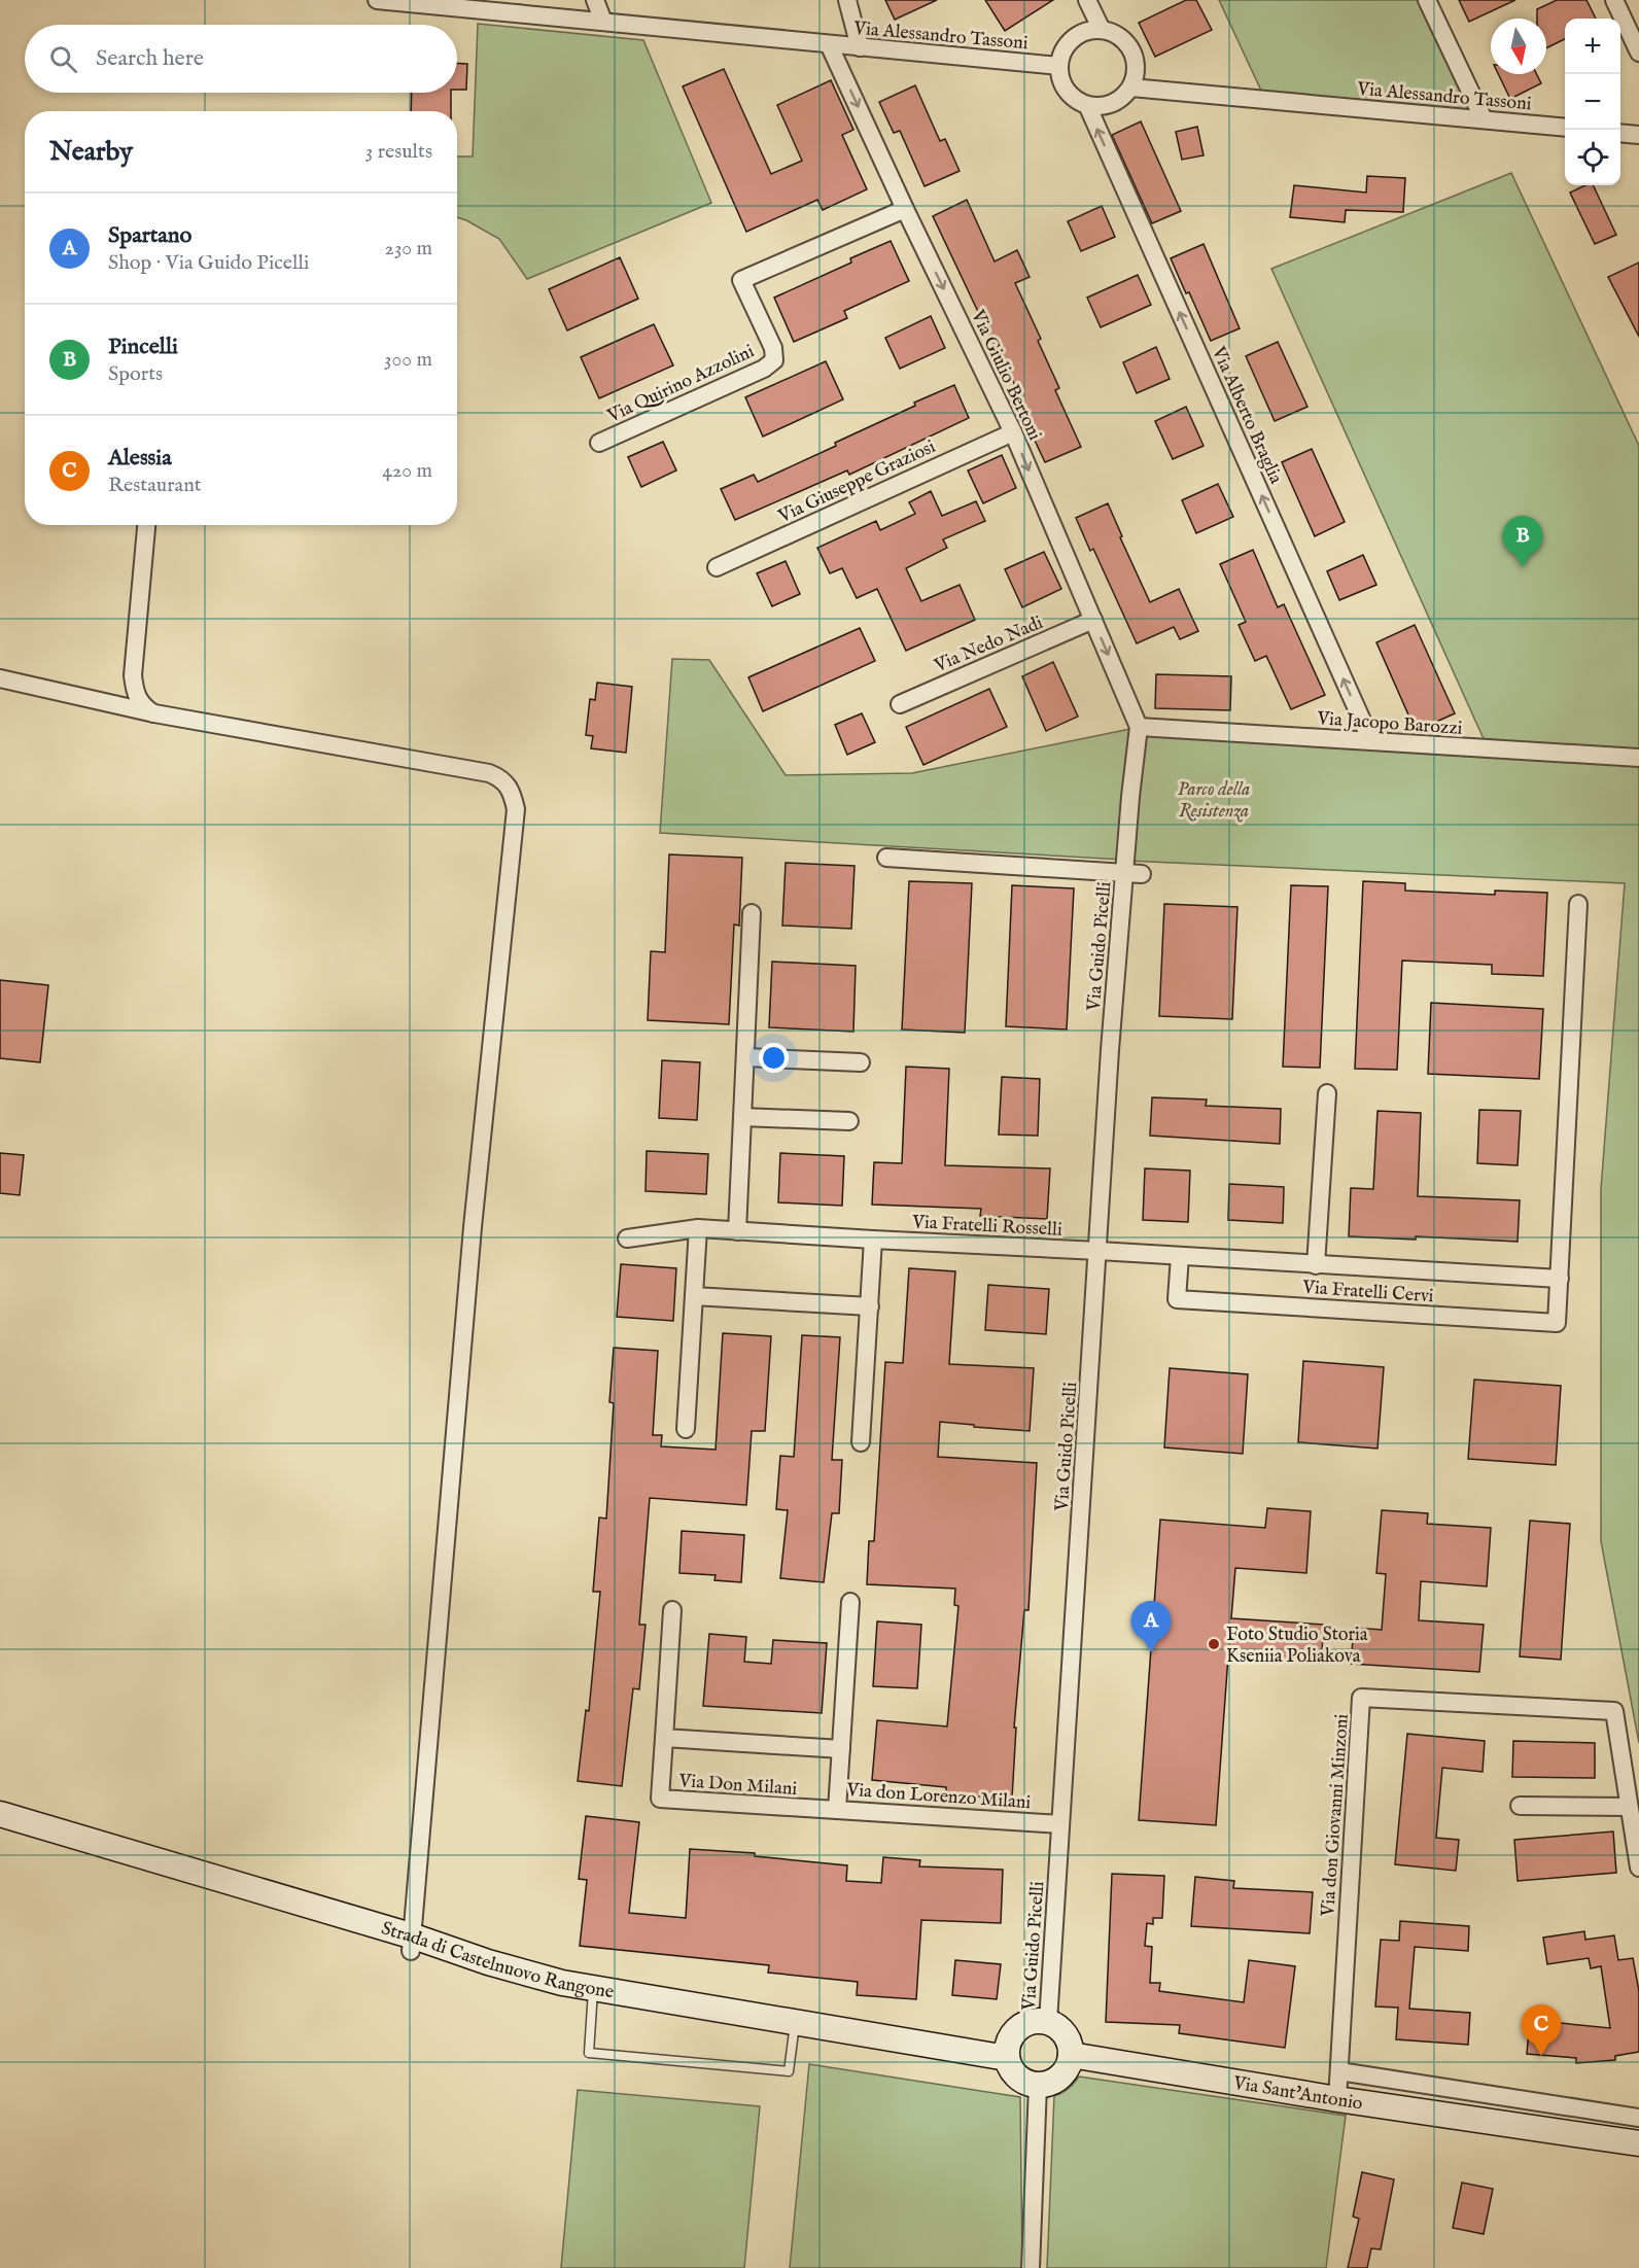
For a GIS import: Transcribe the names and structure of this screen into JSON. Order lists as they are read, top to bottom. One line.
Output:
{"streets":{"main road":["Strada di Castelnuovo Rangone","Via Sant'Antonio"],"street":["Via Alessandro Tassoni","Via Giulio Bertoni","Via Quirino Azzolini","Via Alberto Braglia","Via Giuseppe Graziosi","Via Nedo Nadi","Via Jacopo Barozzi","Via Guido Picelli","Via Fratelli Rosselli","Via Fratelli Cervi","Via Don Milani","Via don Lorenzo Milani","Via don Giovanni Minzoni"]},"crossings":[["Via Alessandro Tassoni","Via Giulio Bertoni"],["Via Alessandro Tassoni","Via Alberto Braglia"],["Via Giulio Bertoni","Via Quirino Azzolini"],["Via Giulio Bertoni","Via Giuseppe Graziosi"],["Via Giulio Bertoni","Via Nedo Nadi"],["Via Giulio Bertoni","Via Jacopo Barozzi"],["Via Giulio Bertoni","Via Guido Picelli"],["Via Alberto Braglia","Via Jacopo Barozzi"],["Via Jacopo Barozzi","Via Guido Picelli"],["Via Guido Picelli","Via Fratelli Rosselli"],["Via Guido Picelli","Via Fratelli Cervi"],["Via Guido Picelli","Via don Lorenzo Milani"],["Via Guido Picelli","Strada di Castelnuovo Rangone"],["Via Guido Picelli","Via Sant'Antonio"],["Via Fratelli Rosselli","Via Fratelli Cervi"],["Via Don Milani","Via don Lorenzo Milani"],["Via don Giovanni Minzoni","Via Sant'Antonio"],["Strada di Castelnuovo Rangone","Via Sant'Antonio"]],"one_way":["Via Giulio Bertoni","Via Alberto Braglia"],"parks":["Parco della Resistenza"],"places":["Foto Studio Storia Kseniia Poliakova"],"north":"bottom","page":{"map_buttons":["+","−"],"search":"Search here","heading":["Nearby","3 results"],"list":[{"mark":"A","name":"Spartano","note":"Shop · Via Guido Picelli","value":"230 m"},{"mark":"B","name":"Pincelli","note":"Sports","value":"300 m"},{"mark":"C","name":"Alessia","note":"Restaurant","value":"420 m"}],"pins":["B","A","C"]}}
